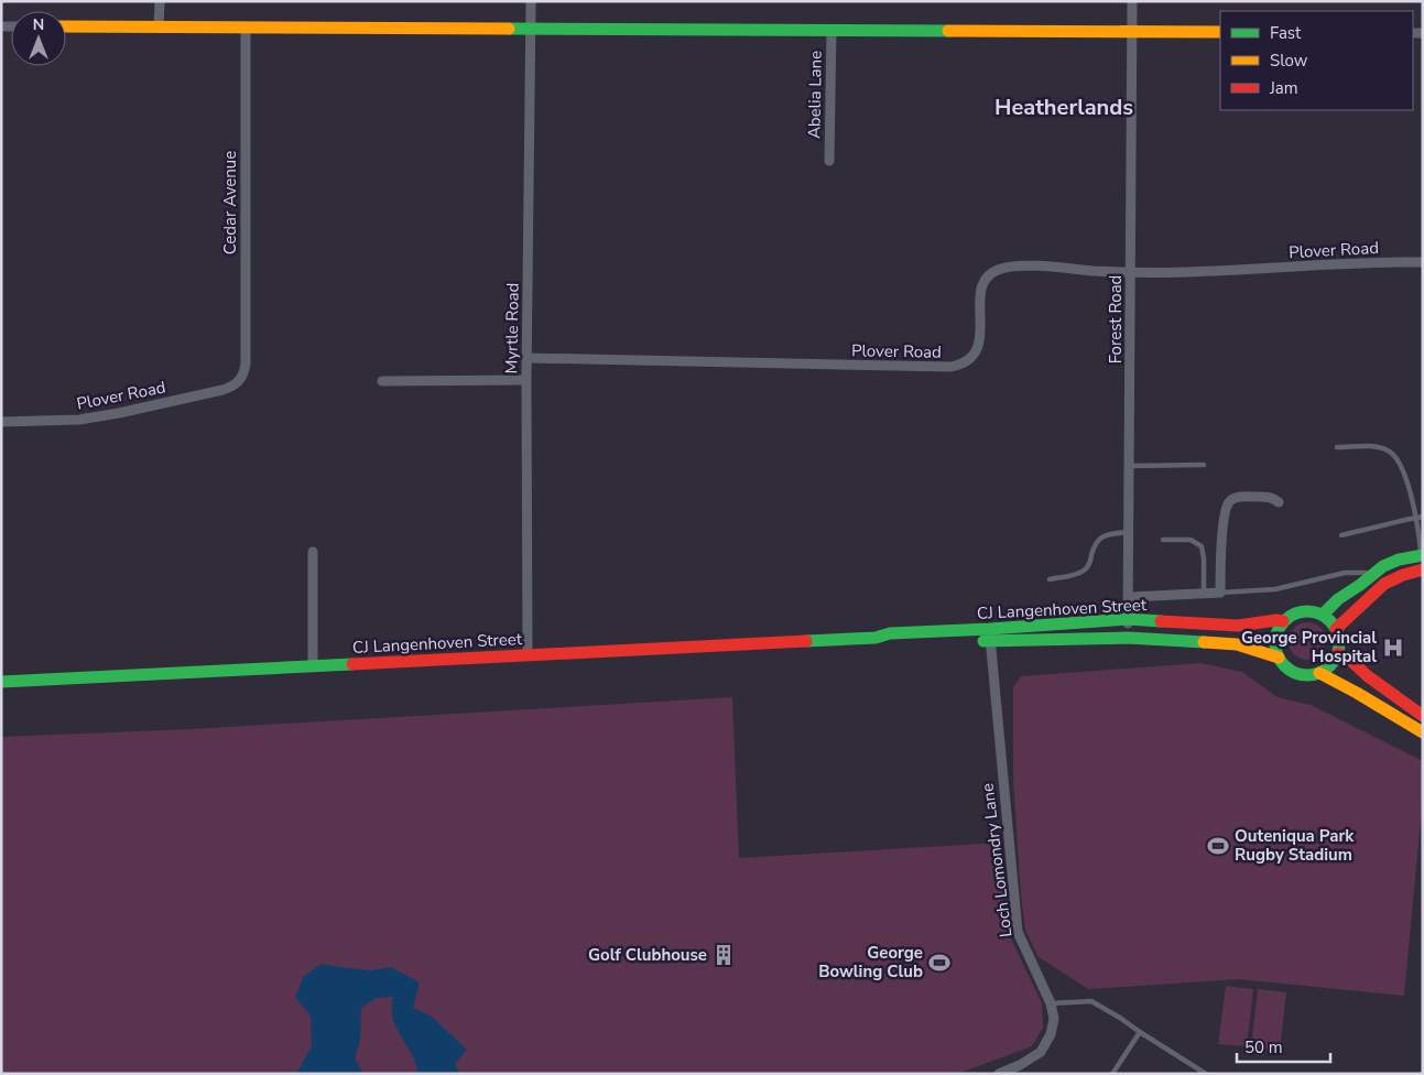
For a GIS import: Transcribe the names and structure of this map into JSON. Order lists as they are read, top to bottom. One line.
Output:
{"streets":{"main road":["CJ Langenhoven Street"],"street":["Abelia Lane","Cedar Avenue","Plover Road","Forest Road","Myrtle Road","Loch Lomondry Lane"]},"crossings":[["Cedar Avenue","Plover Road"],["Plover Road","Forest Road"],["Plover Road","Myrtle Road"],["Forest Road","CJ Langenhoven Street"],["Myrtle Road","CJ Langenhoven Street"],["CJ Langenhoven Street","Loch Lomondry Lane"]],"districts":["Heatherlands"],"places":{"hospital":["George Provincial Hospital"],"sports":["Outeniqua Park Rugby Stadium","George Bowling Club"],"building":["Golf Clubhouse"]},"legend":["Fast","Slow","Jam"],"scale_bar":"50 m","north":"top"}
